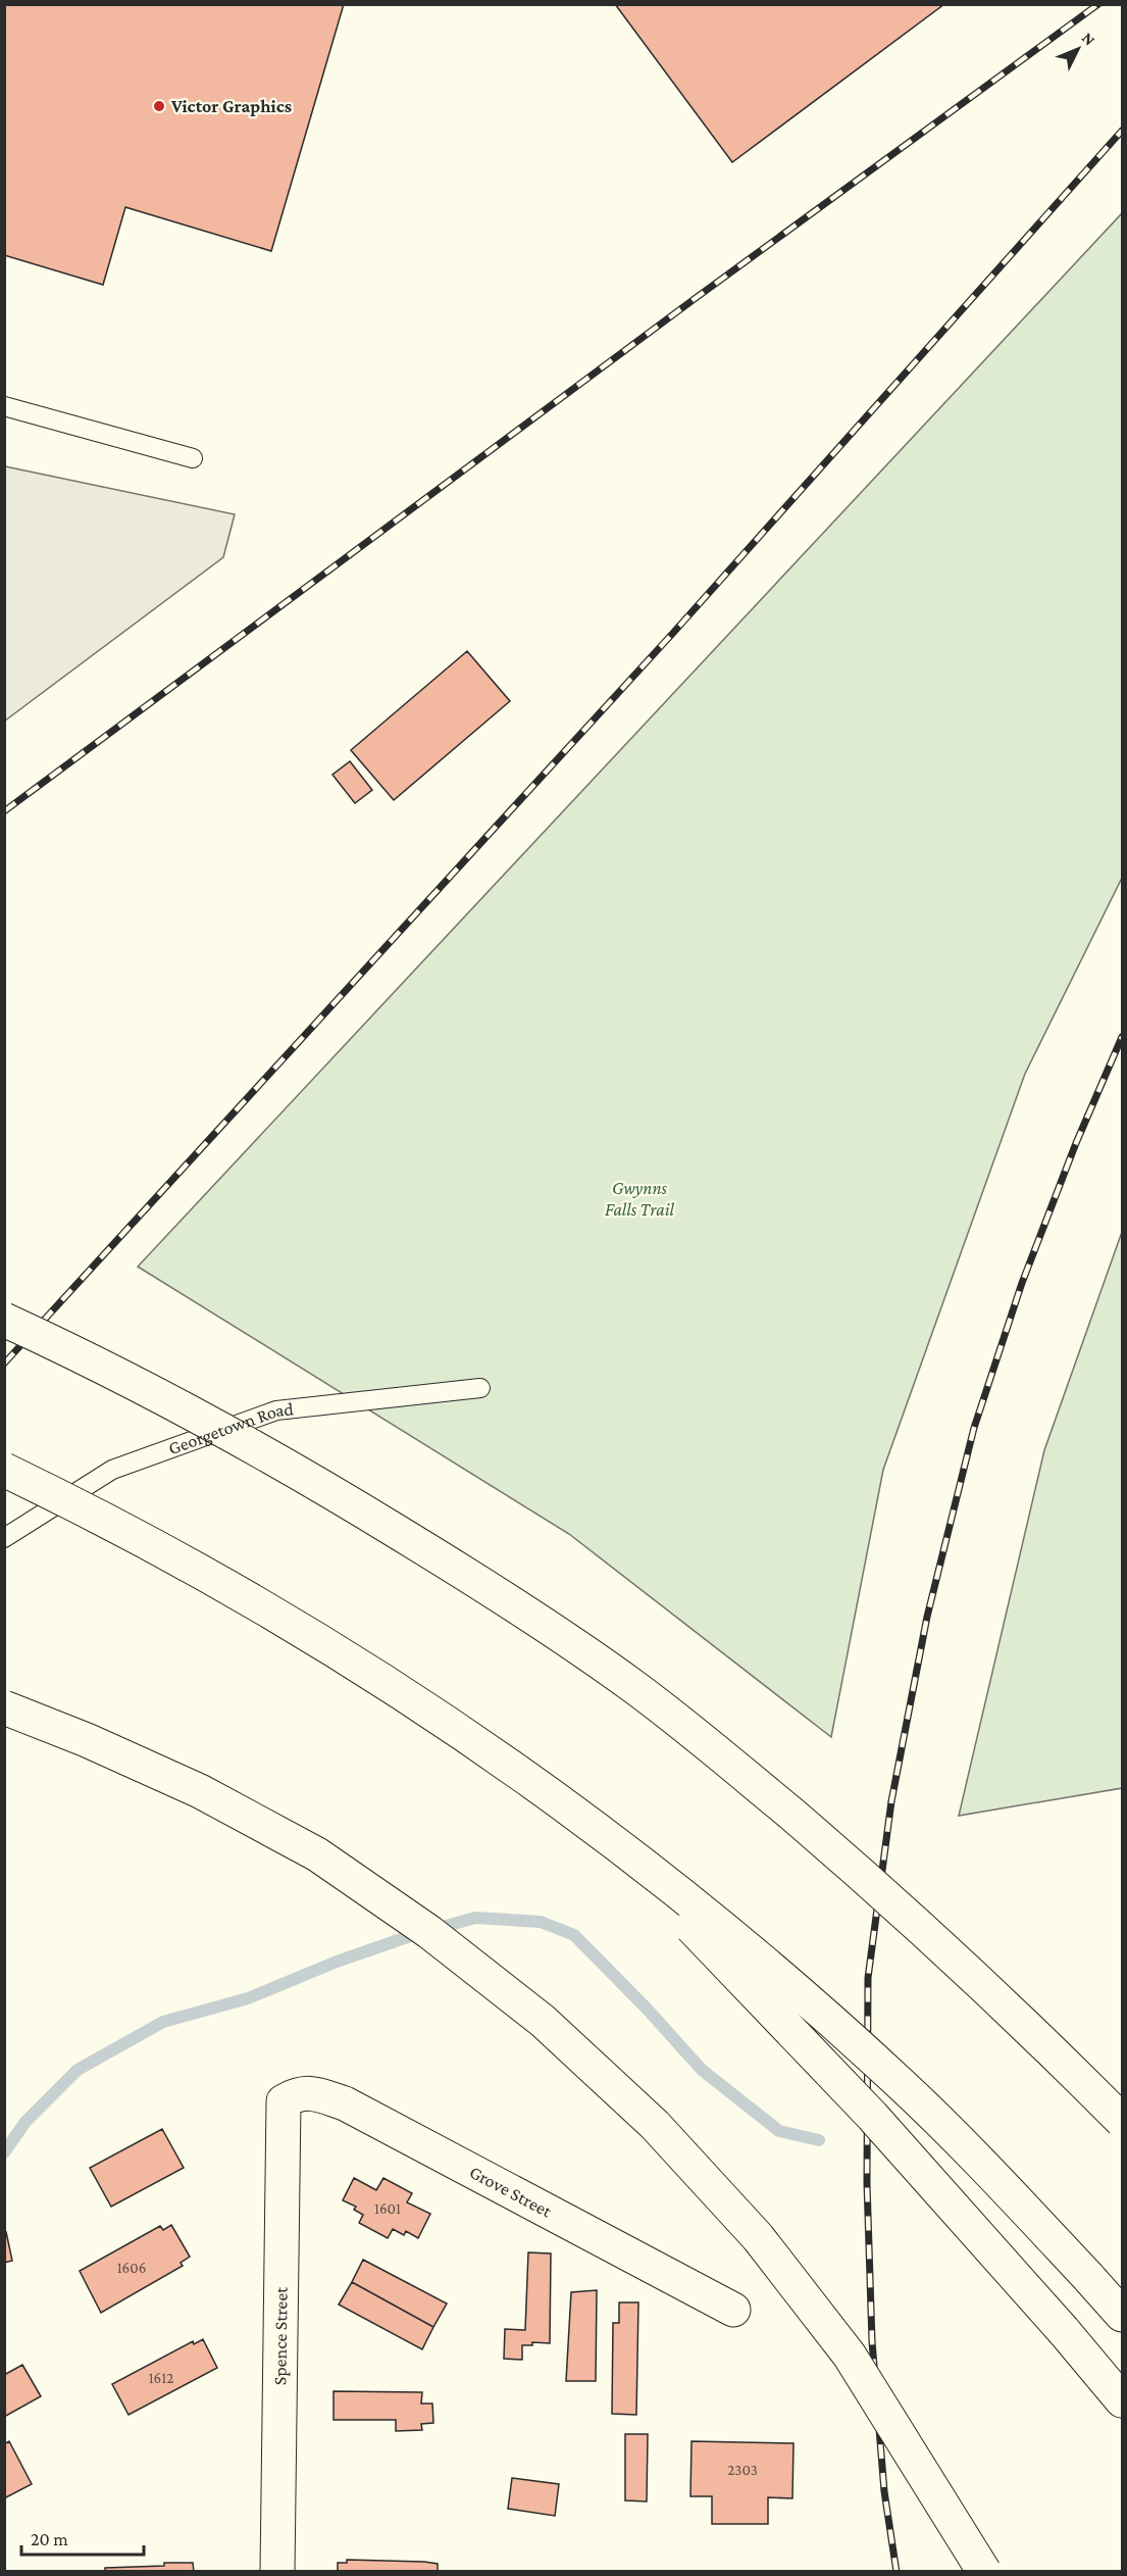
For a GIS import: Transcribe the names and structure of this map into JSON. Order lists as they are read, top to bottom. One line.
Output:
{"streets":{"main road":["Grove Street","Spence Street"],"lane":["Georgetown Road"]},"crossings":[["Grove Street","Spence Street"]],"parks":["Gwynns Falls Trail"],"places":["Victor Graphics"],"house_numbers":["1601","1606","1612","2303"],"scale_bar":"20 m","north":"top right"}
